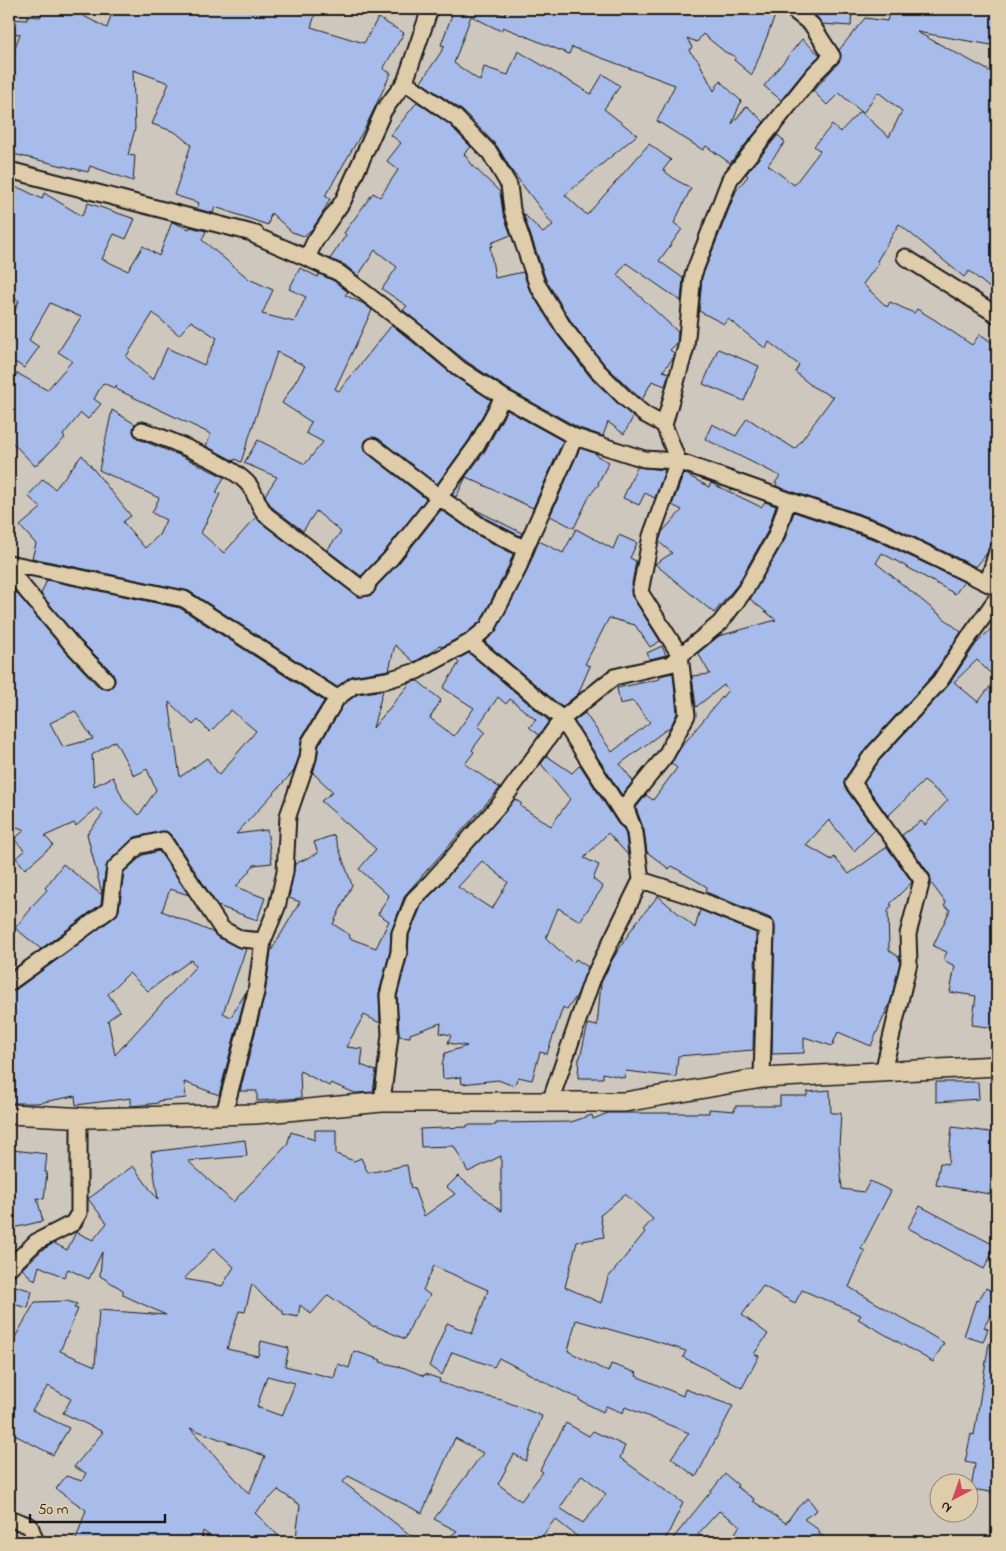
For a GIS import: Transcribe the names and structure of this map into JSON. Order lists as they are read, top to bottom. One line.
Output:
{"scale_bar":"50 m","north":"bottom left"}
